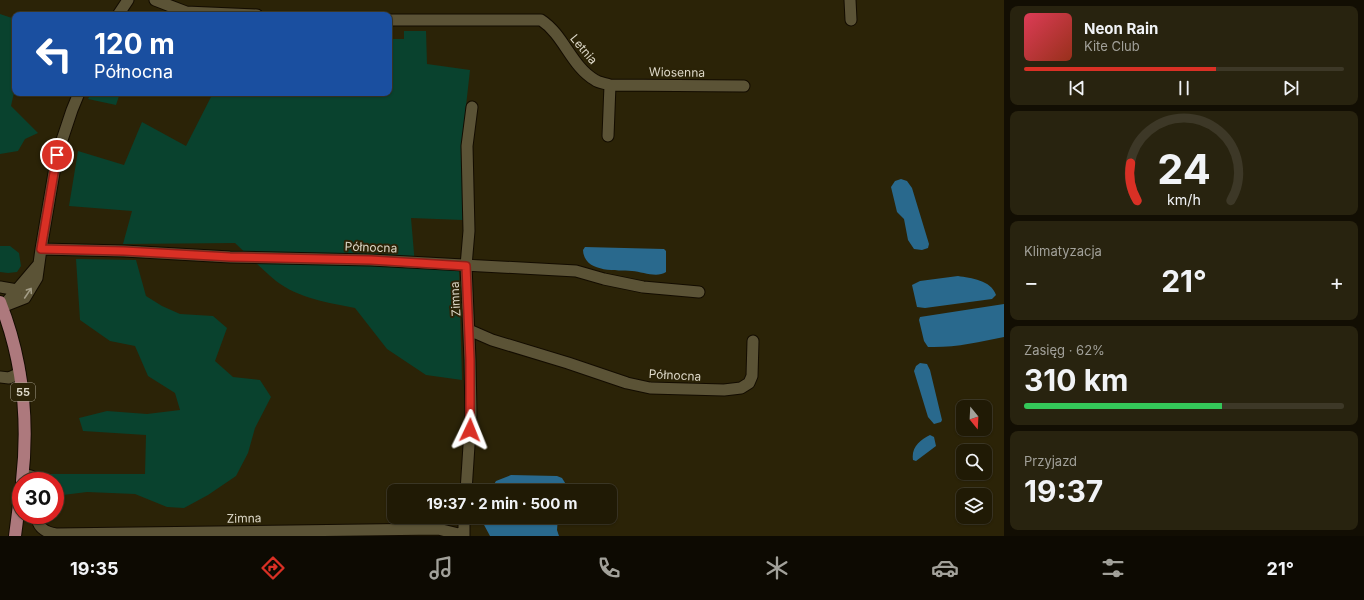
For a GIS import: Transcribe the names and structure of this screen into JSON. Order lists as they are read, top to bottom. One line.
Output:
{"streets":{"main road":["55"],"street":["Letnia","Wiosenna","Północna","Zimna"]},"crossings":[["Letnia","Wiosenna"],["Północna","Zimna"]],"north":"bottom","page":{"turn":["120 m","Północna"],"song":["Neon Rain","Kite Club"],"tile":["Klimatyzacja",["Zasięg · 62%","310 km"],["Przyjazd","19:37"]],"heat":["−","21°","+"],"limit":"30","trip":"19:37 · 2 min · 500 m","tabs":["19:35","21°"],"gauge":["24","km/h"]}}
